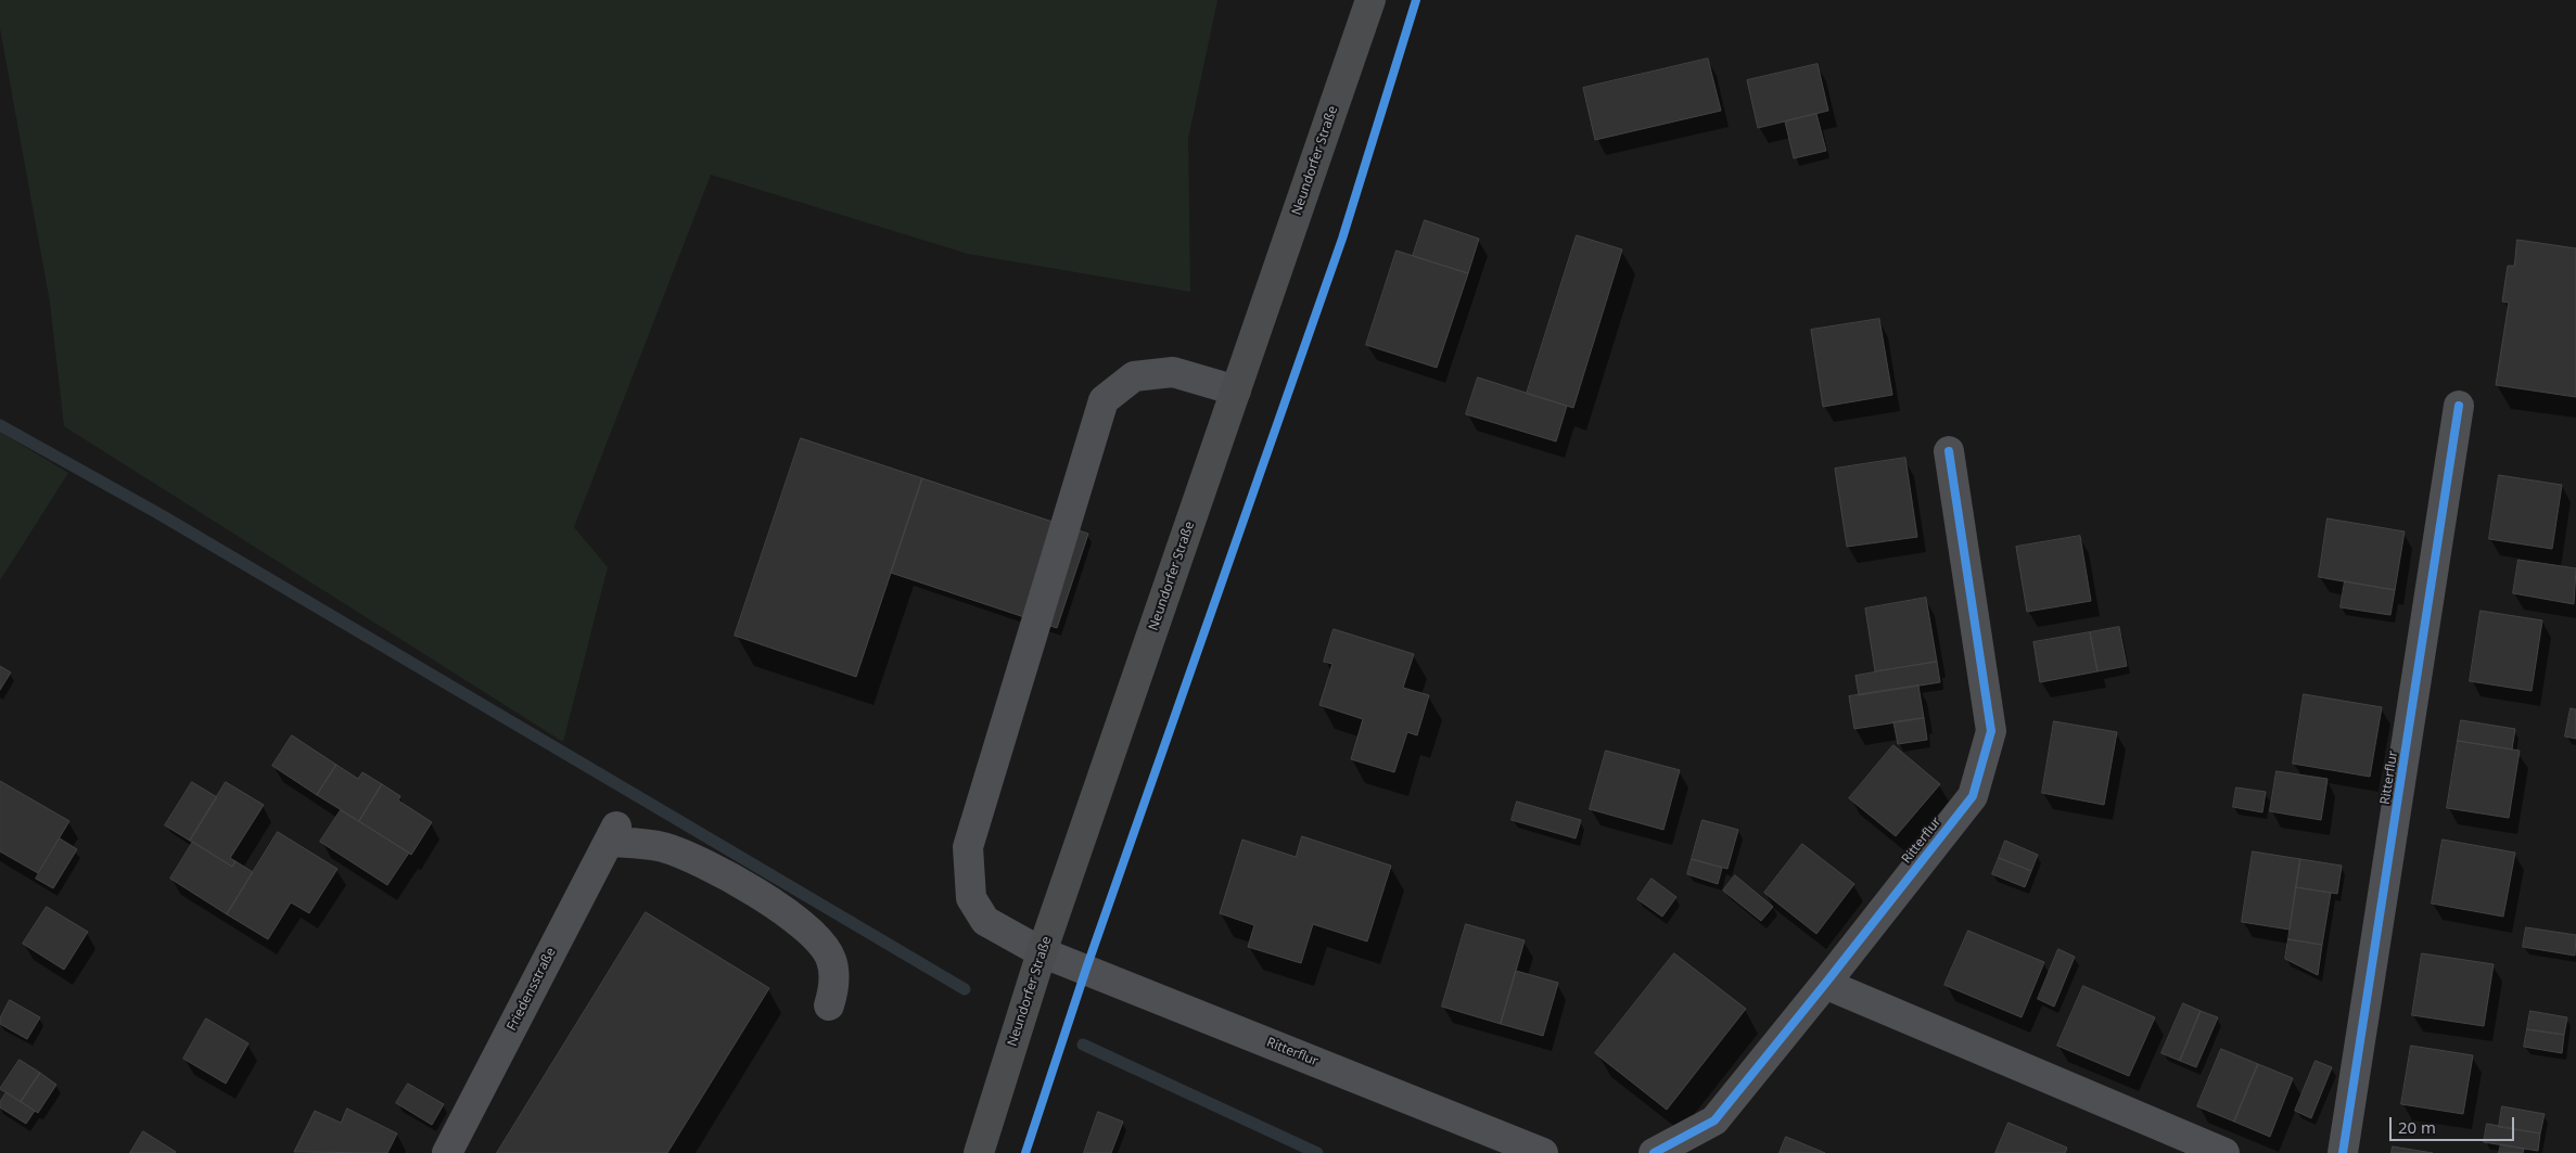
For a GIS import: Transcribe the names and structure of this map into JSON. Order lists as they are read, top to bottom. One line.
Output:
{"streets":{"main road":["Neundorfer Straße"],"street":["Ritterflur","Friedensstraße"]},"crossings":[["Neundorfer Straße","Ritterflur"]],"scale_bar":"20 m"}
